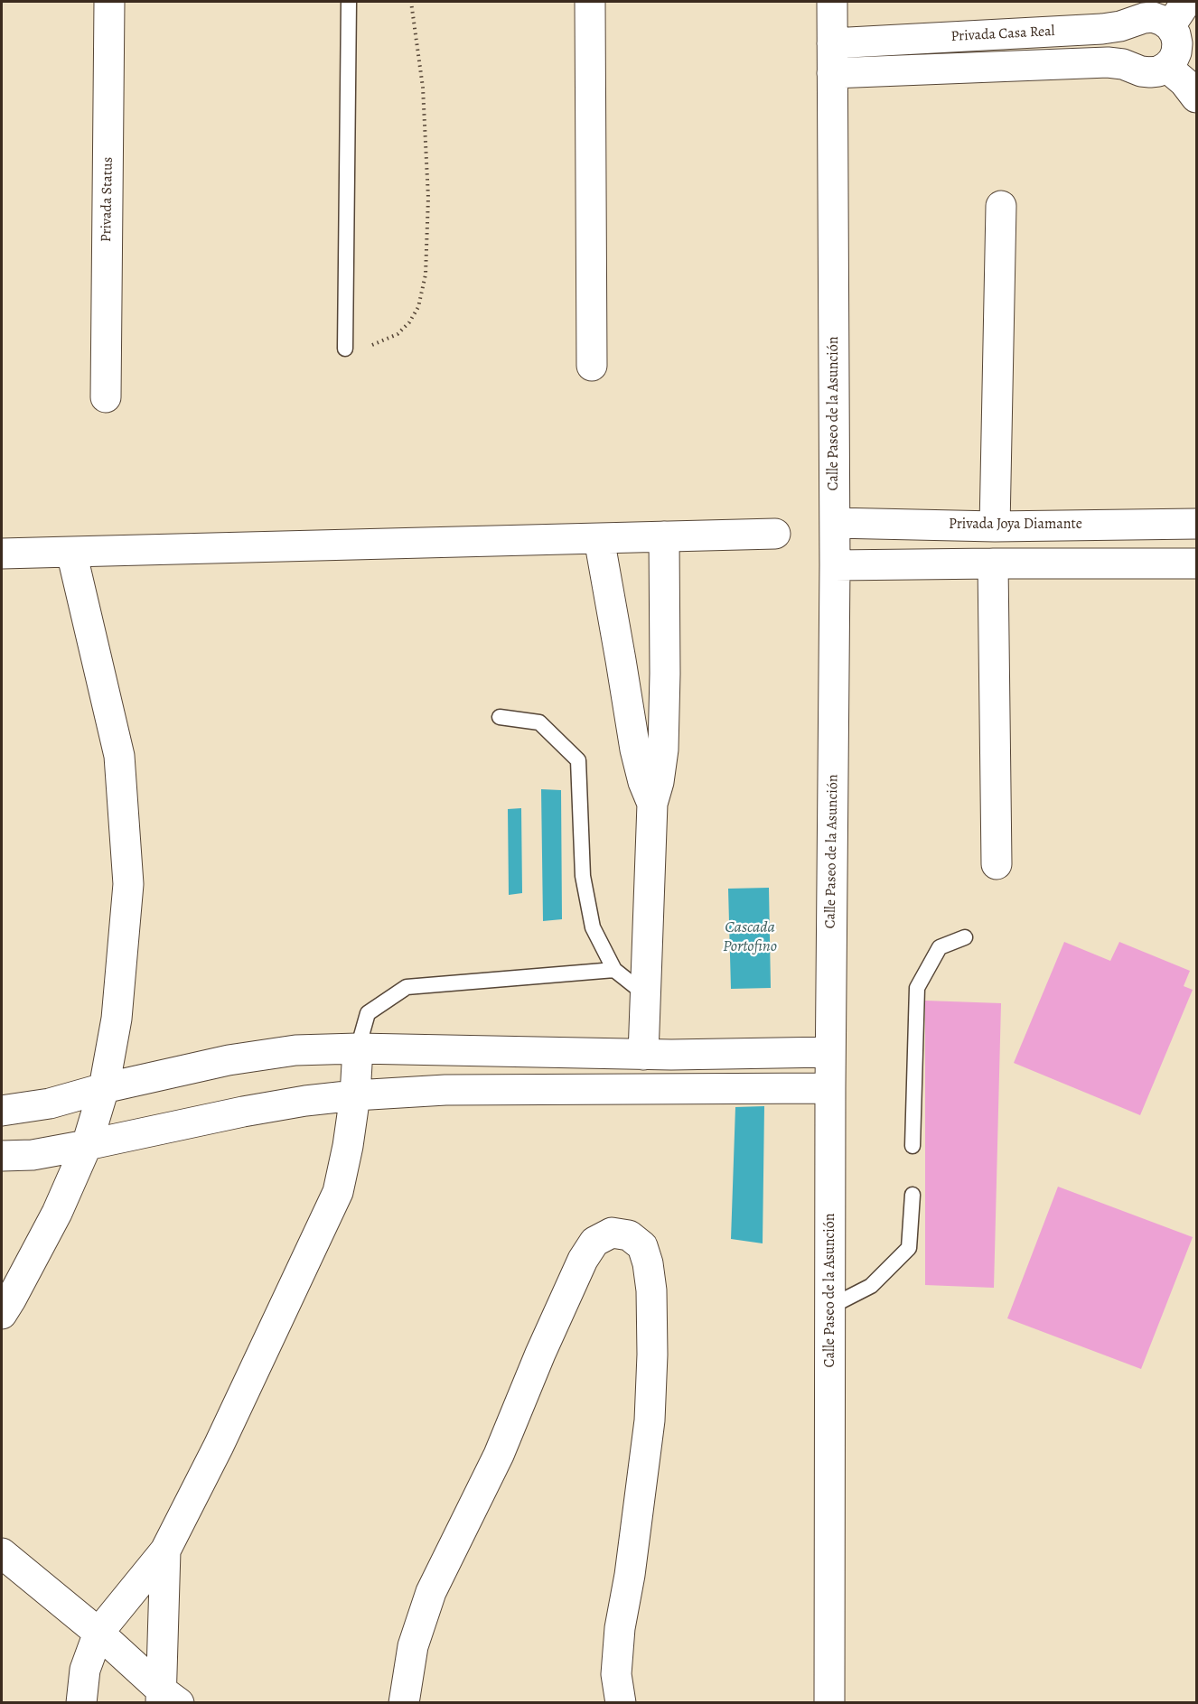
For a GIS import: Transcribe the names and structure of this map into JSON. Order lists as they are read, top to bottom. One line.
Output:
{"streets":{"street":["Privada Casa Real","Privada Status","Calle Paseo de la Asunción","Privada Joya Diamante"]},"crossings":[["Privada Casa Real","Calle Paseo de la Asunción"],["Calle Paseo de la Asunción","Privada Joya Diamante"]],"water":["Cascada Portofino"]}
